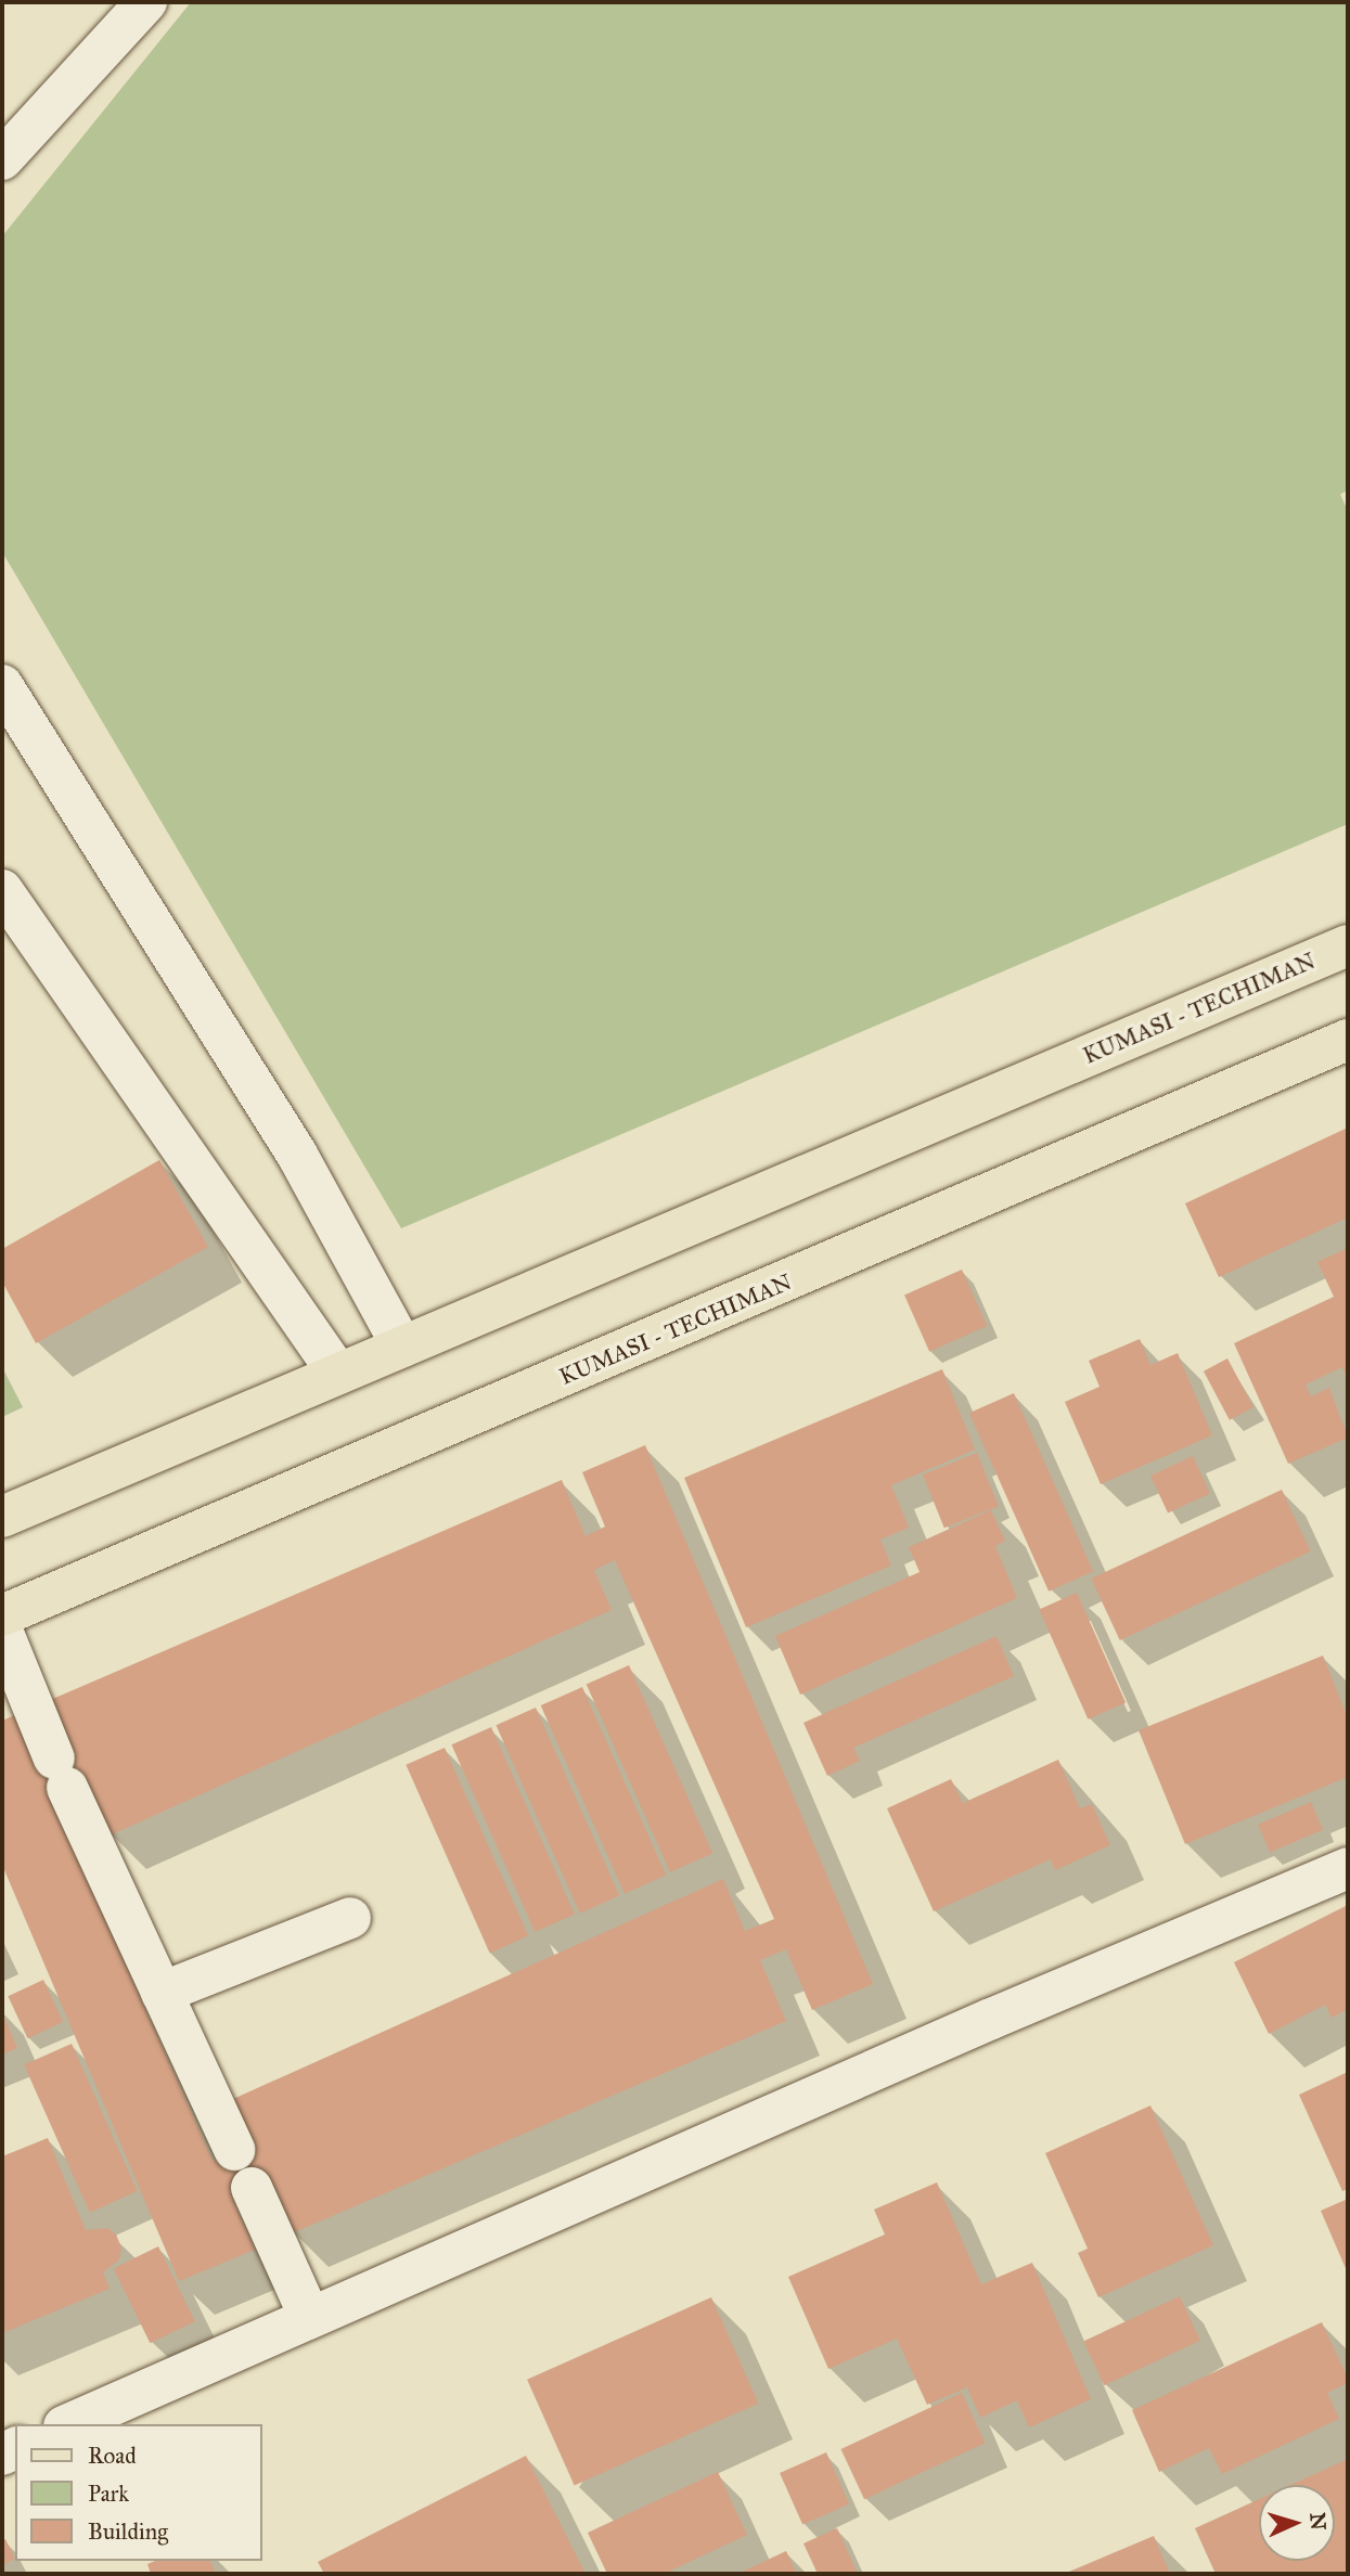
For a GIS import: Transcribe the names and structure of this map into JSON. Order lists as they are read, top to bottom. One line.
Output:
{"streets":{"main road":["KUMASI - TECHIMAN"]},"legend":["Road","Park","Building"],"north":"right"}
